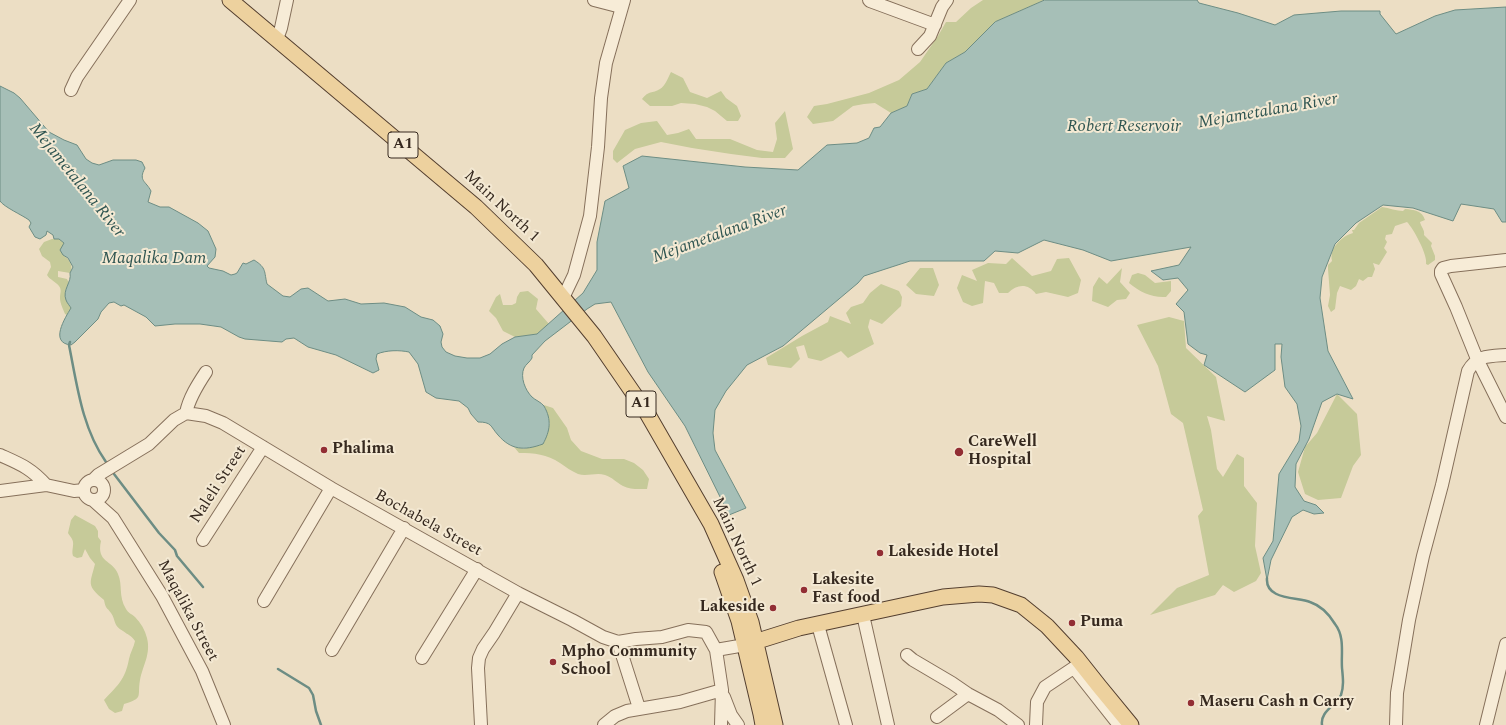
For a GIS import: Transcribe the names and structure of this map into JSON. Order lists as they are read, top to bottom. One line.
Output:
{"streets":{"main road":["A1","Main North 1"],"street":["Naleli Street","Bochabela Street","Maqalika Street"]},"crossings":[["Naleli Street","Bochabela Street"]],"water":["Mejametalana River","Robert Reservoir","Maqalika Dam"],"places":["Phalima","CareWell Hospital","Lakeside Hotel","Lakesite Fast food","Lakeside","Puma","Mpho Community School","Maseru Cash n Carry"]}
